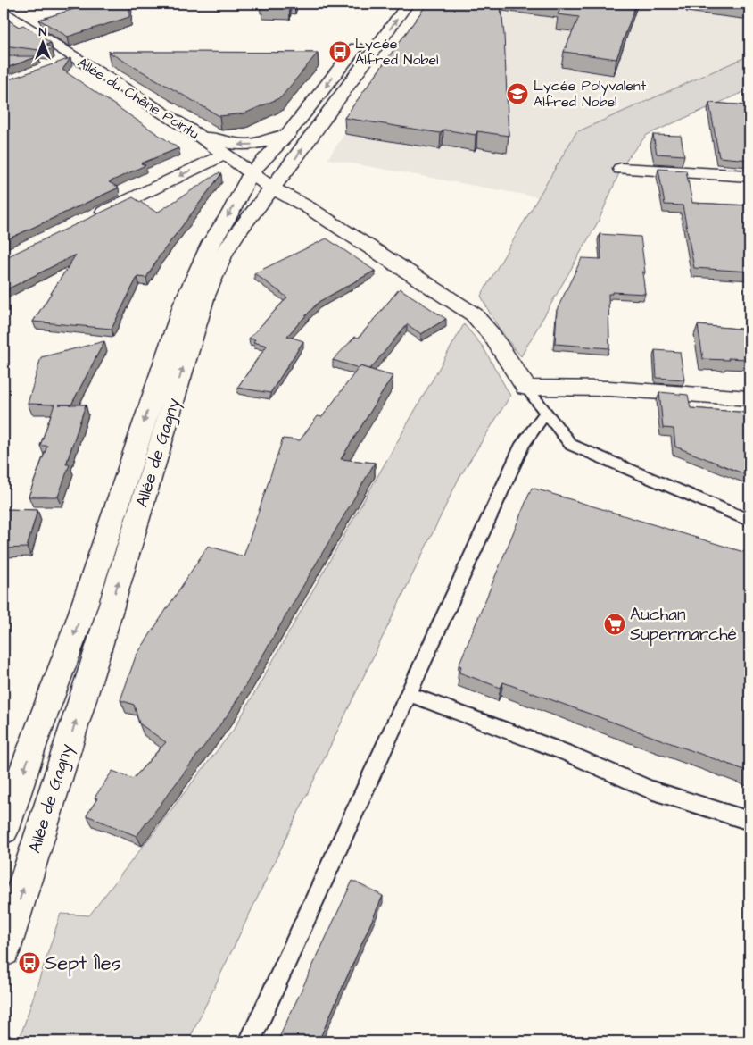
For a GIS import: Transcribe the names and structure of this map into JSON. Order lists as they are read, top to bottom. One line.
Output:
{"streets":{"main road":["Allée du Chêne Pointu","Allée de Gagny"]},"crossings":[["Allée du Chêne Pointu","Allée de Gagny"]],"places":{"bus stop":["Lycée Alfred Nobel","Sept Îles"],"school or university":["Lycée Polyvalent Alfred Nobel"],"supermarket":["Auchan Supermarché"]},"north":"top"}
